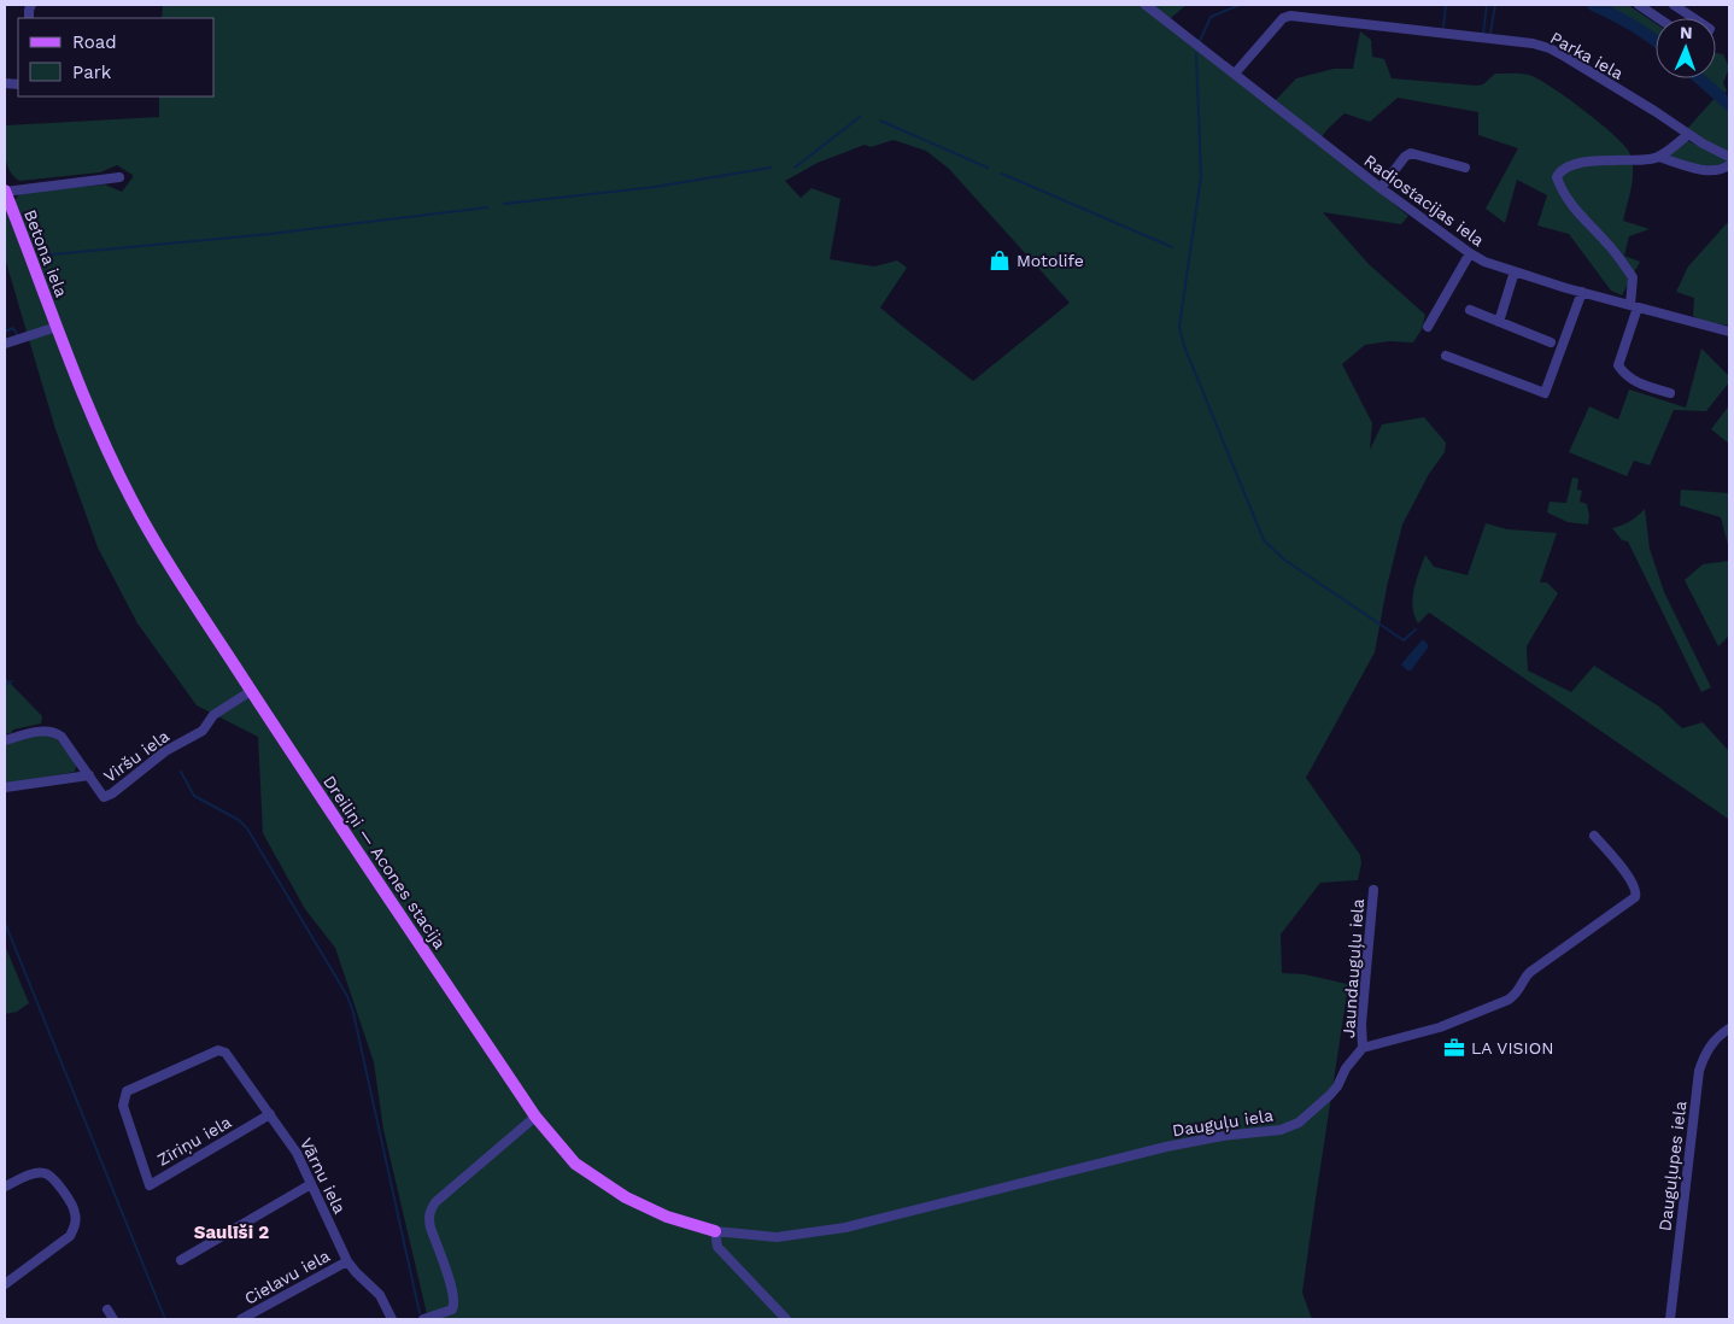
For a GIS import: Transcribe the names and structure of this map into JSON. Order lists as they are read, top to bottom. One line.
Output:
{"streets":{"main road":["Betona iela","Dreiliņi — Acones stacija"],"street":["Parka iela","Radiostacijas iela","Viršu iela","Jaundauguļu iela","Dauguļu iela","Zīriņu iela","Dauguļupes iela","Vārnu iela","Cielavu iela"]},"crossings":[["Parka iela","Radiostacijas iela"],["Betona iela","Dreiliņi — Acones stacija"],["Viršu iela","Dreiliņi — Acones stacija"],["Dreiliņi — Acones stacija","Dauguļu iela"],["Jaundauguļu iela","Dauguļu iela"],["Zīriņu iela","Vārnu iela"],["Vārnu iela","Cielavu iela"]],"districts":["Saulīši 2"],"places":{"shop":["Motolife"],"office":["LA VISION"]},"legend":["Road","Park"],"north":"top"}
